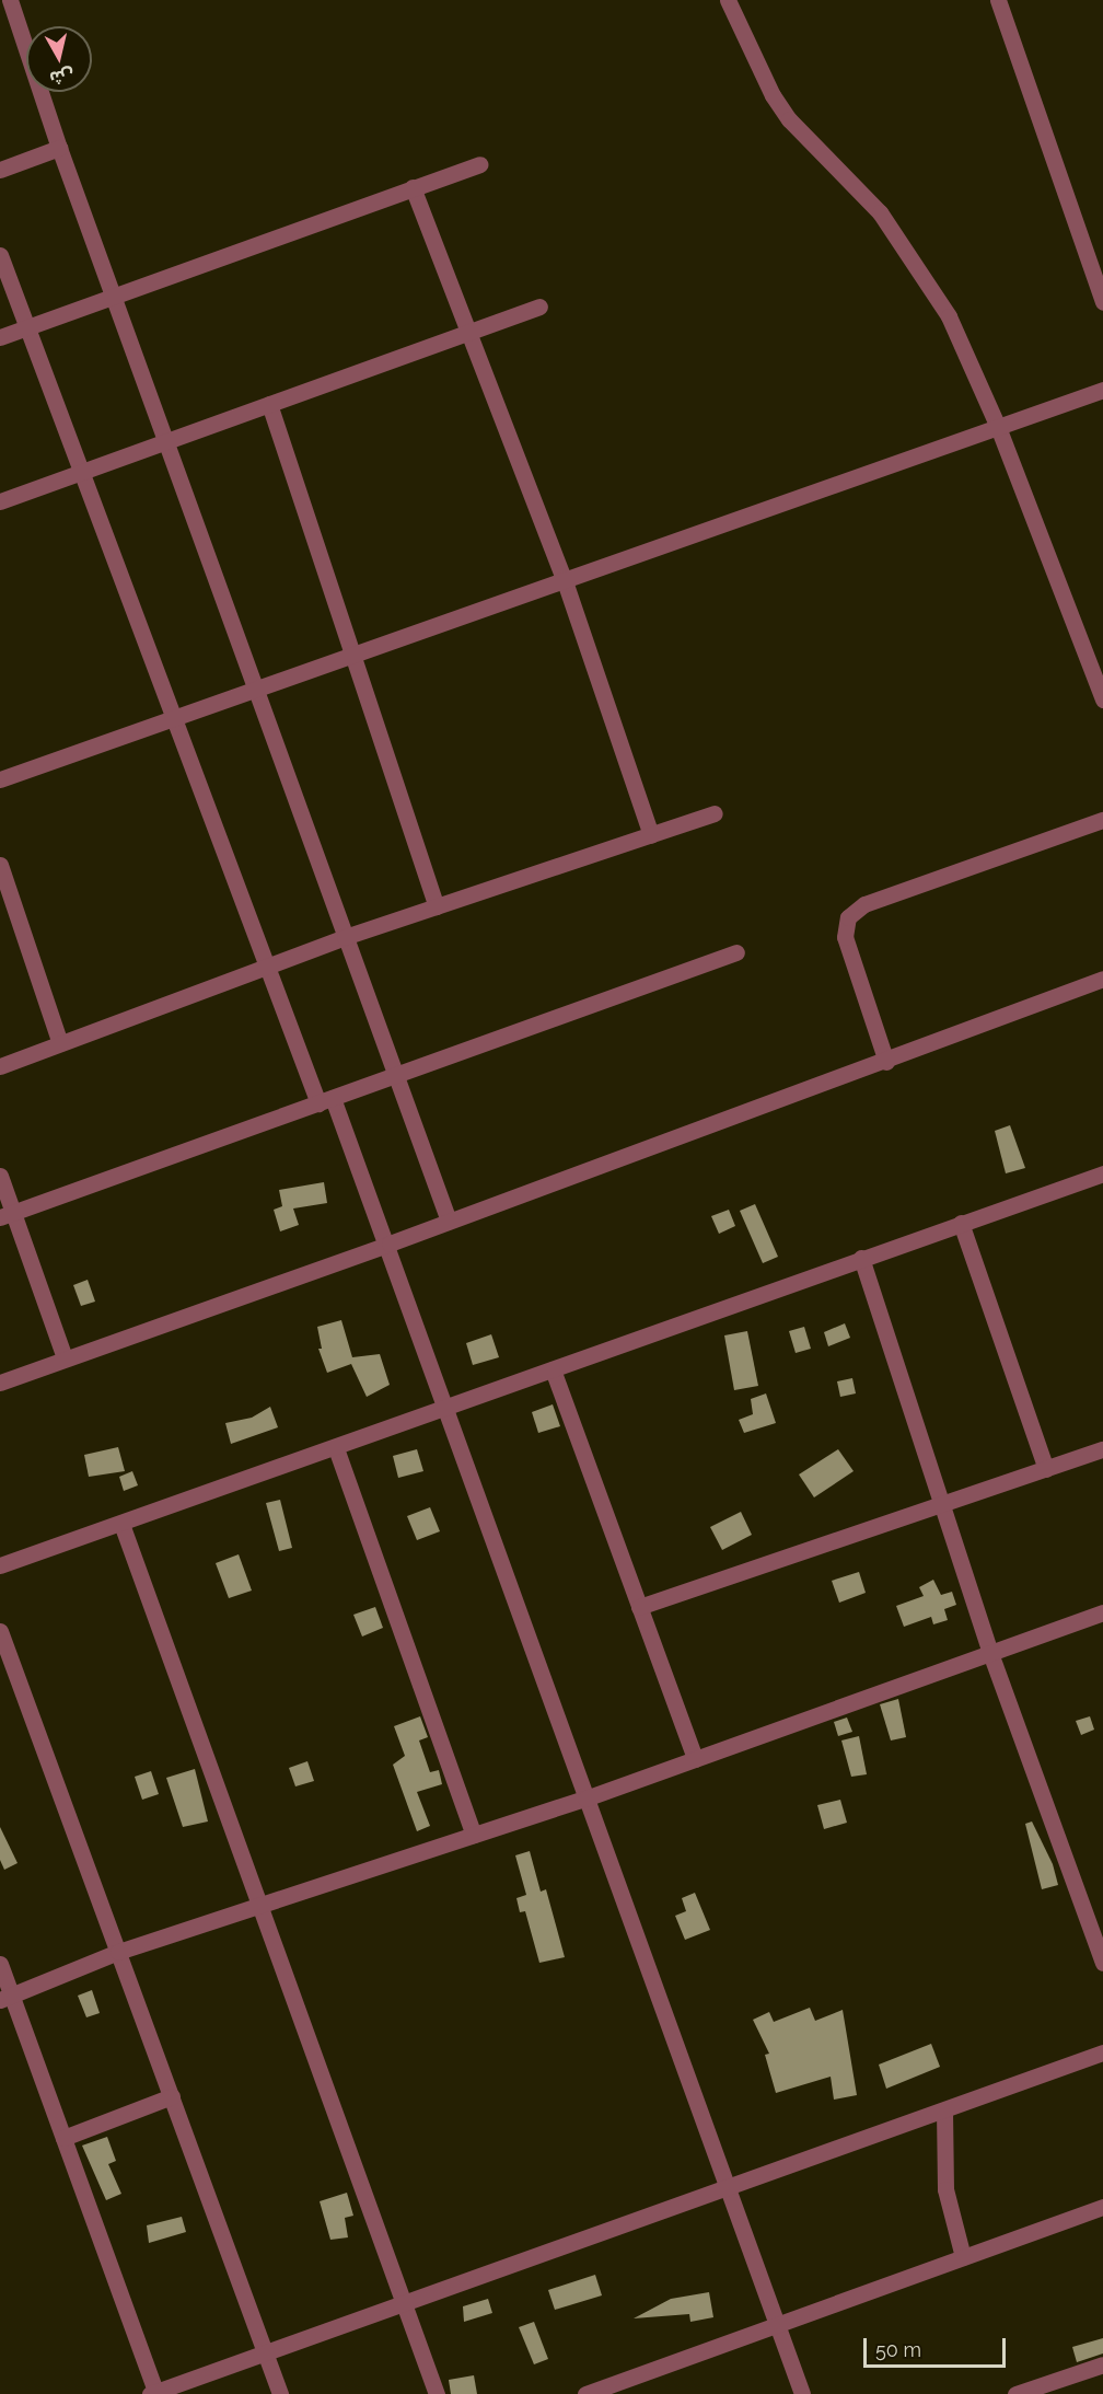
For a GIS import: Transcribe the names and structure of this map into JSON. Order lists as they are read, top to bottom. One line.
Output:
{"scale_bar":"50 m","north":"bottom"}
